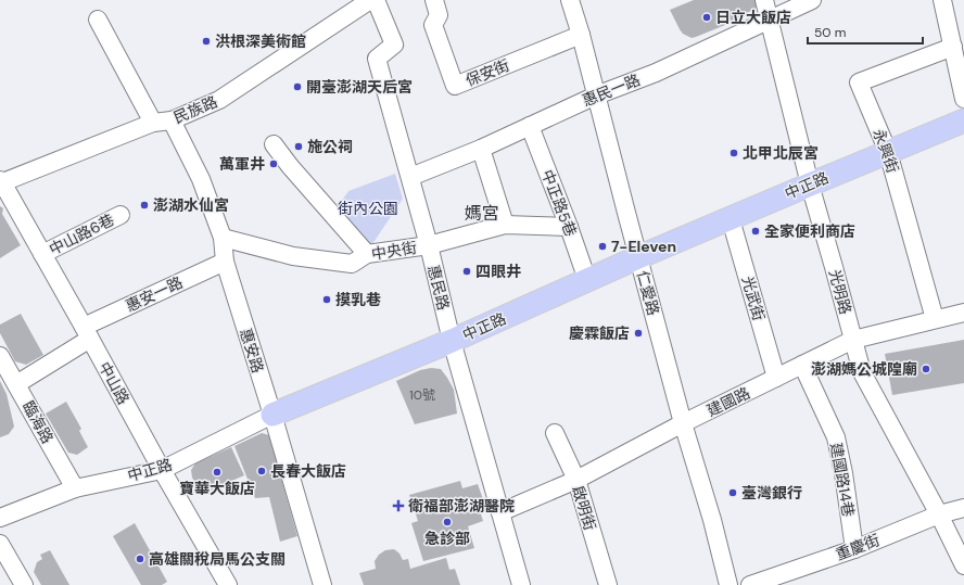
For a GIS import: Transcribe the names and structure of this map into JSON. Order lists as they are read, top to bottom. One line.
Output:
{"streets":{"main road":["中正路"],"street":["保安街","惠民一路","民族路","永興街","中正路5巷","中山路6巷","中央街","惠民路","光明路","仁愛路","惠安一路","光武街","惠安路","中山路","建國路","臨海路","建國路14巷","啟明街","重慶街"]},"crossings":[["保安街","仁愛路"],["惠民一路","中正路5巷"],["惠民一路","惠民路"],["惠民一路","光明路"],["惠民一路","仁愛路"],["民族路","惠安路"],["民族路","中山路"],["永興街","中正路"],["永興街","建國路"],["中正路","中正路5巷"],["中正路","惠民路"],["中正路","光明路"],["中正路","仁愛路"],["中正路","光武街"],["中正路","惠安路"],["中正路","中山路"],["中正路","臨海路"],["中正路5巷","中央街"],["中山路6巷","中山路"],["中央街","惠民路"],["中央街","惠安路"],["惠民路","建國路"],["光明路","建國路"],["光明路","重慶街"],["仁愛路","建國路"],["惠安一路","惠安路"],["惠安一路","中山路"],["惠安一路","臨海路"],["光武街","建國路"],["建國路","建國路14巷"],["建國路","啟明街"],["建國路14巷","重慶街"]],"districts":["媽宮"],"parks":["街內公園"],"places":{"other":["日立大飯店","洪根深美術館","開臺澎湖天后宮","施公祠","北甲北辰宮","萬軍井","澎湖水仙宮","全家便利商店","7-Eleven","四眼井","摸乳巷","慶霖飯店","澎湖媽公城隍廟","長春大飯店","寶華大飯店","臺灣銀行","急診部","高雄關稅局馬公支關"],"health":["衛福部澎湖醫院"]},"house_numbers":["10號"],"scale_bar":"50 m"}
